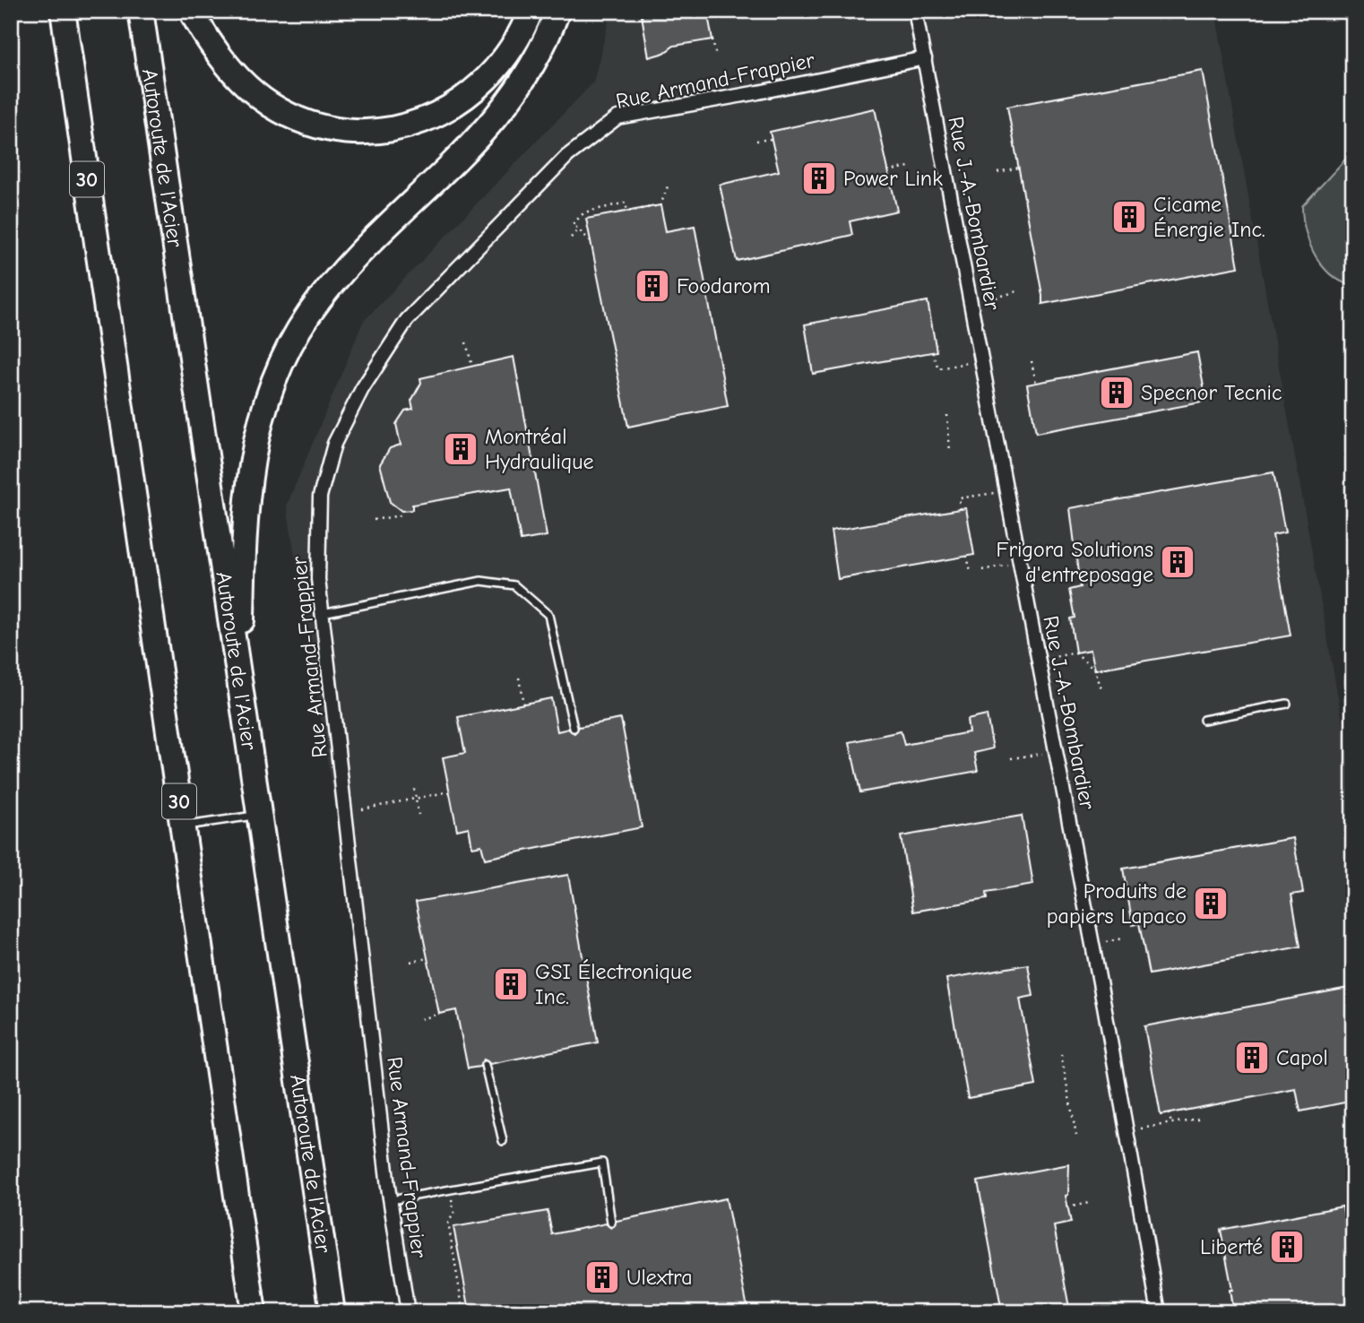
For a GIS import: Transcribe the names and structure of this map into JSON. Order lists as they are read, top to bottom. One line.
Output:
{"streets":{"highway":["Autoroute de l'Acier","30"],"street":["Rue Armand-Frappier","Rue J.-A.-Bombardier"]},"crossings":[["Rue Armand-Frappier","Rue J.-A.-Bombardier"]],"places":{"building":["Power Link","Cicame Énergie Inc.","Foodarom","Specnor Tecnic","Montréal Hydraulique","Frigora Solutions d'entreposage","Produits de papiers Lapaco","GSI Électronique Inc.","Capol","Liberté","Ulextra"]}}
